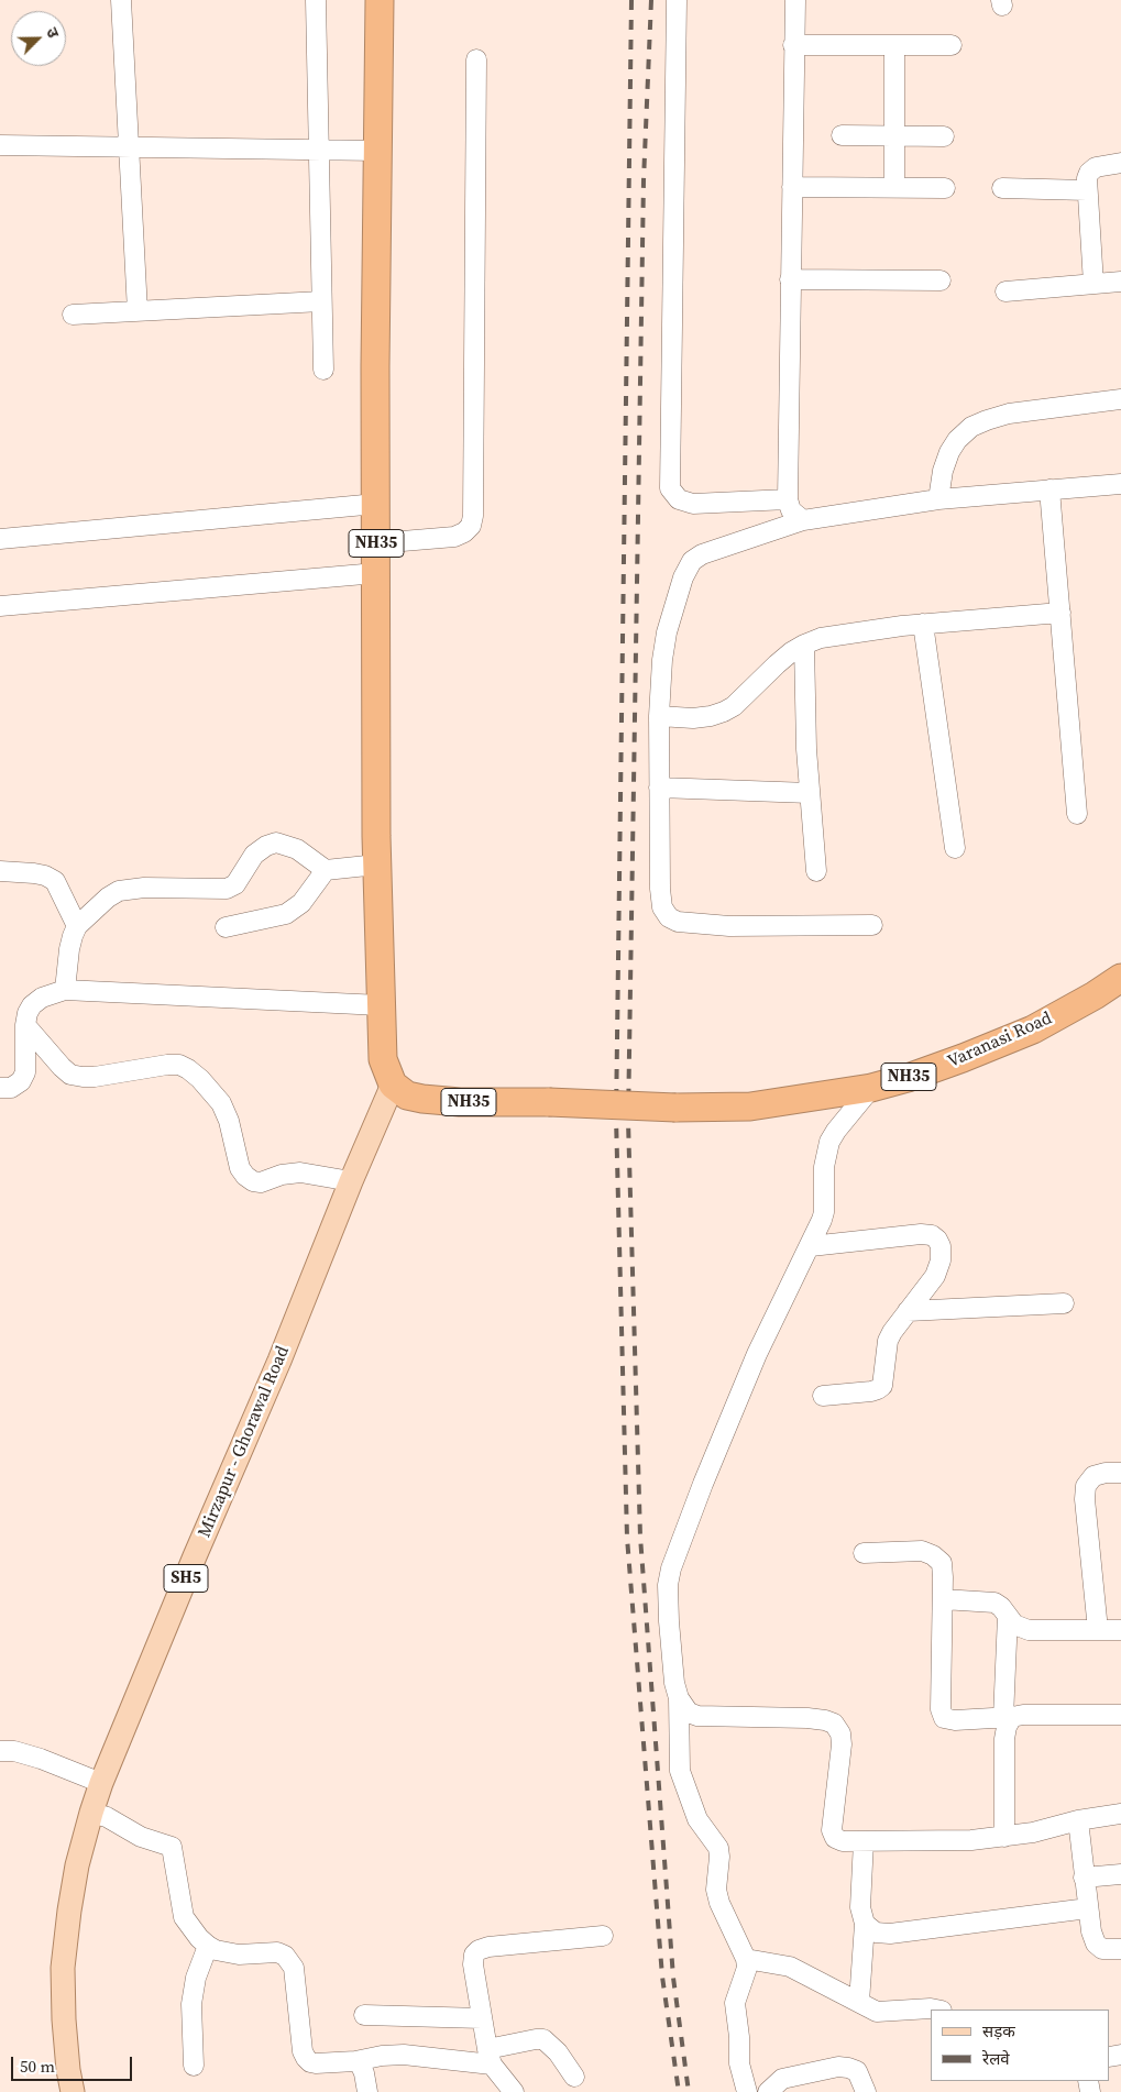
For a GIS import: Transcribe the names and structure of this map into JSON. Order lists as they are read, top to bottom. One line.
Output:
{"streets":{"highway":["NH35","Varanasi Road"],"main road":["Mirzapur - Ghorawal Road","SH5"]},"crossings":[["NH35","Varanasi Road"],["NH35","Mirzapur - Ghorawal Road"],["Varanasi Road","Mirzapur - Ghorawal Road"]],"legend":["सड़क","रेलवे"],"scale_bar":"50 m","north":"top right"}
